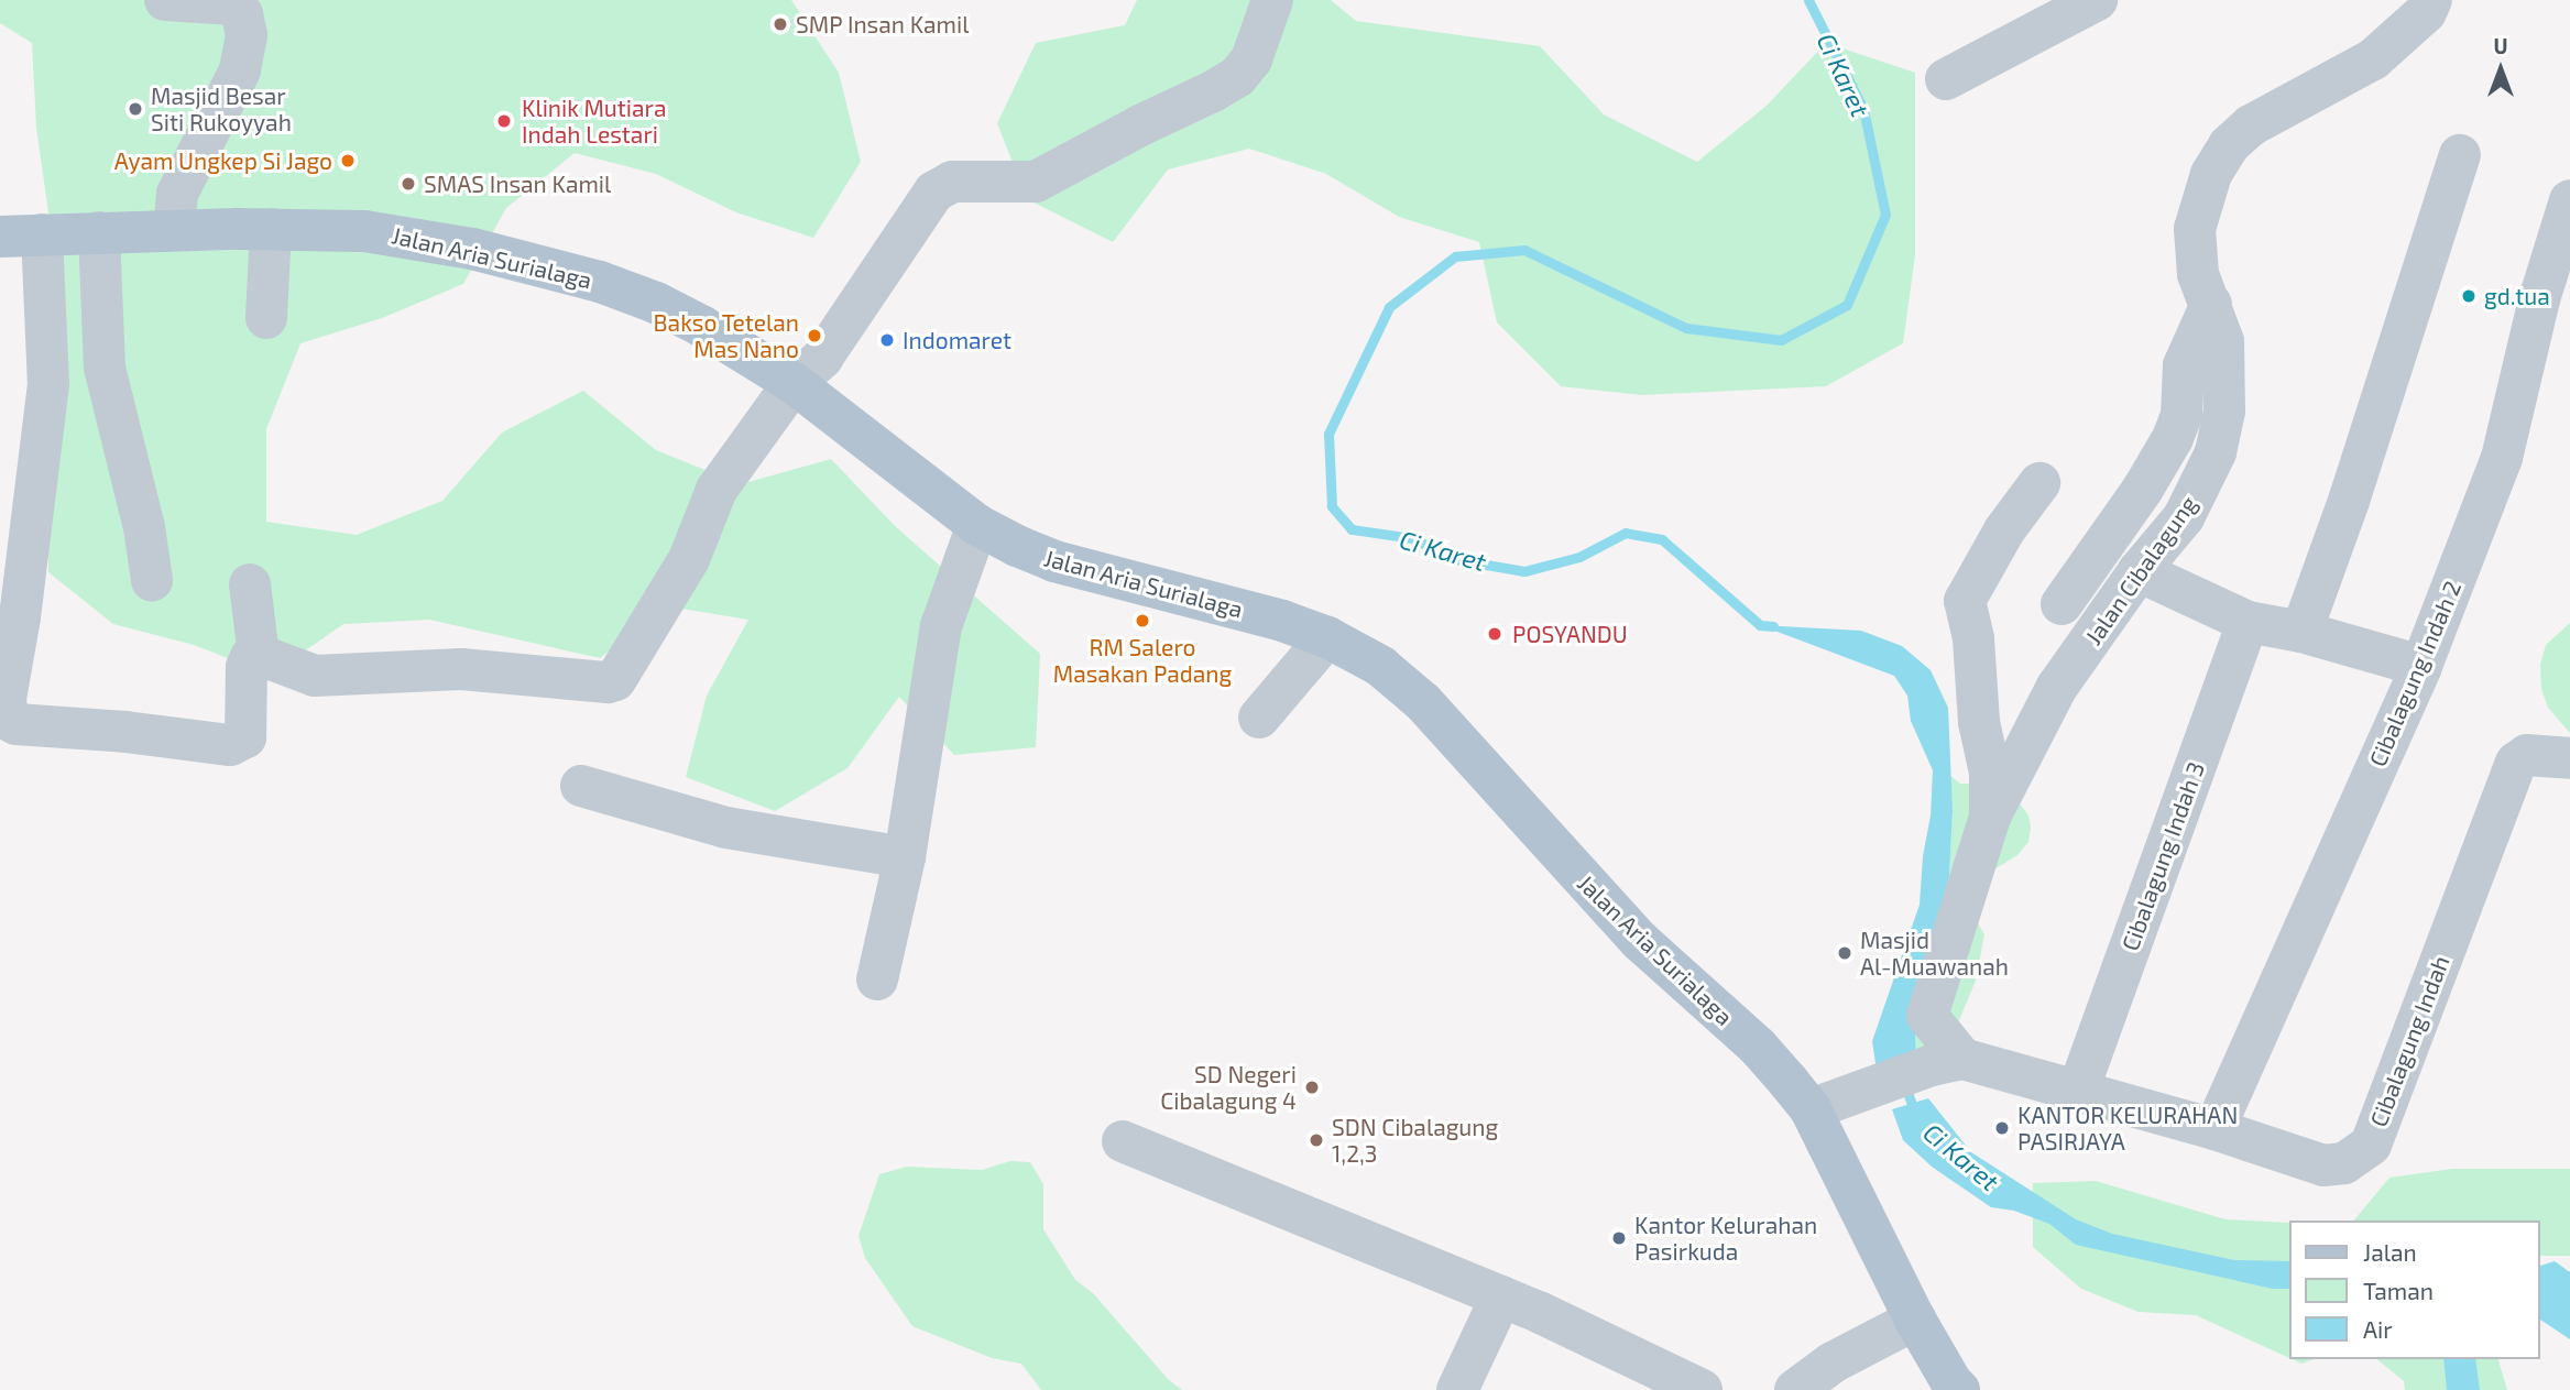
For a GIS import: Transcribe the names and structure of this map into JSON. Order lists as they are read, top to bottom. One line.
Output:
{"streets":{"main road":["Jalan Aria Surialaga"],"street":["Jalan Cibalagung","Cibalagung Indah 2","Cibalagung Indah 3","Cibalagung Indah"]},"crossings":[["Jalan Cibalagung","Cibalagung Indah"],["Cibalagung Indah 2","Cibalagung Indah"],["Cibalagung Indah 3","Cibalagung Indah"]],"water":["Ci Karet"],"places":["SMP Insan Kamil","Masjid Besar Siti Rukoyyah","Klinik Mutiara Indah Lestari","Ayam Ungkep Si Jago","SMAS Insan Kamil","gd.tua","Bakso Tetelan Mas Nano","Indomaret","RM Salero Masakan Padang","POSYANDU","Masjid Al-Muawanah","SD Negeri Cibalagung 4","KANTOR KELURAHAN PASIRJAYA","SDN Cibalagung 1,2,3","Kantor Kelurahan Pasirkuda"],"legend":["Jalan","Taman","Air"],"north":"top"}
